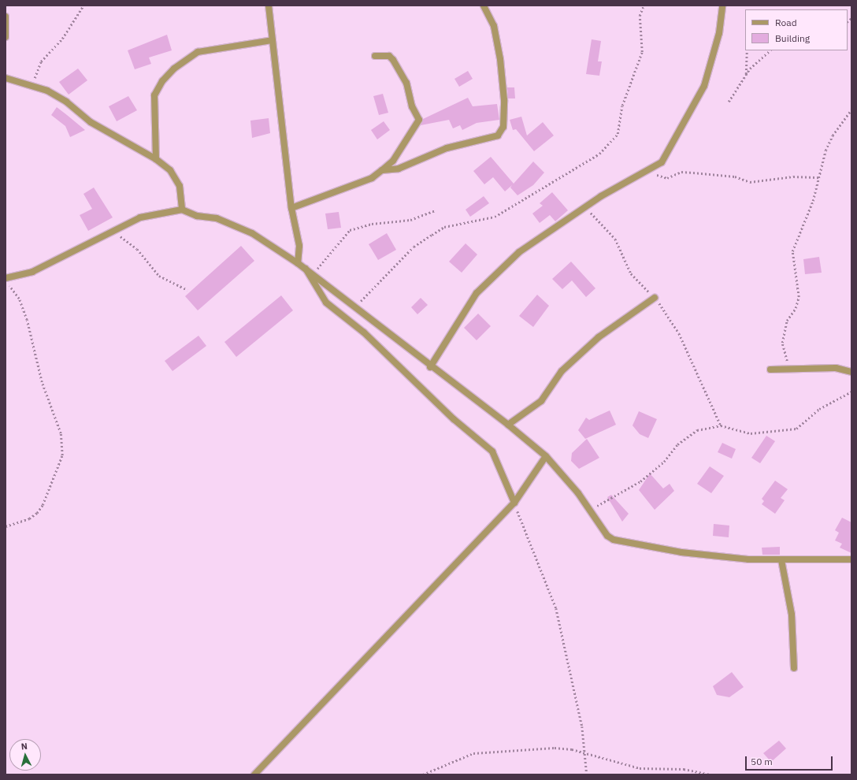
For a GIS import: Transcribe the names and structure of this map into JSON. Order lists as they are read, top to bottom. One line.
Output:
{"legend":["Road","Building"],"scale_bar":"50 m","north":"top"}
